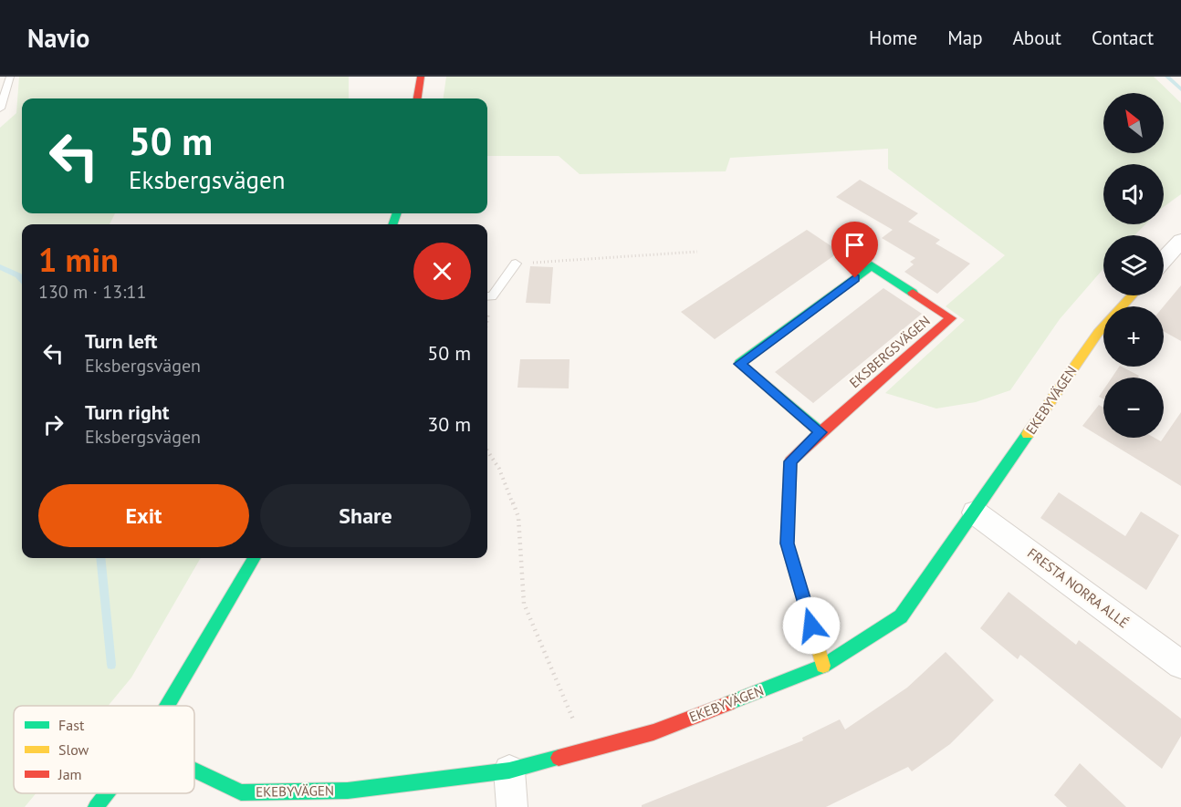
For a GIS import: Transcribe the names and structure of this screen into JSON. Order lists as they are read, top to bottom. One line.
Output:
{"streets":{"street":["EKSBERGSVÄGEN","EKEBYVÄGEN","FRESTA NORRA ALLÉ"]},"crossings":[["EKSBERGSVÄGEN","EKEBYVÄGEN"],["EKEBYVÄGEN","FRESTA NORRA ALLÉ"]],"legend":["Fast","Slow","Jam"],"north":"top left","page":{"header":"Navio","nav":["Home","Map","About","Contact"],"map_buttons":["+","−"],"turn":["50 m","Eksbergsvägen"],"heading":["1 min","130 m · 13:11"],"list":[{"name":"Turn left","note":"Eksbergsvägen","value":"50 m"},{"name":"Turn right","note":"Eksbergsvägen","value":"30 m"}],"buttons":["Exit","Share"]}}
